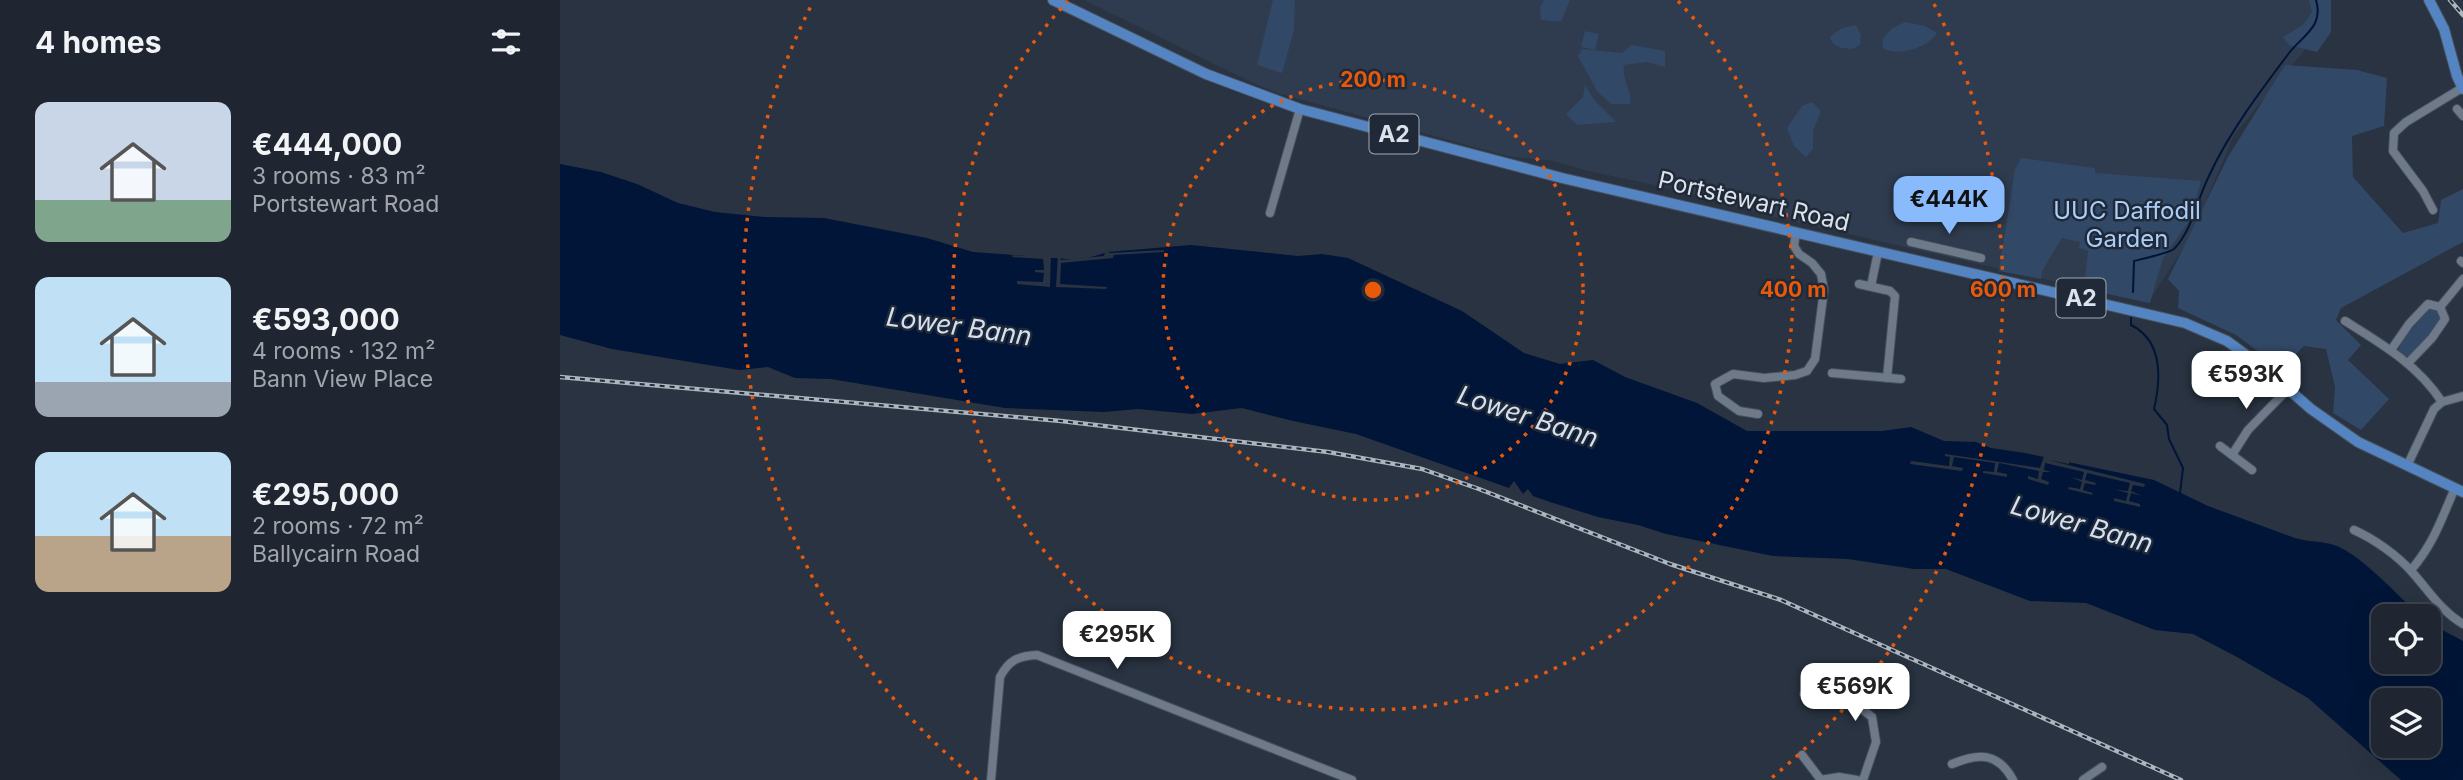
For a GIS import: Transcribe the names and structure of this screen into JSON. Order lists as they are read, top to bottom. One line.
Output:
{"streets":{"main road":["A2","Portstewart Road"]},"water":["Lower Bann"],"parks":["UUC Daffodil Garden"],"page":{"heading":"4 homes","list":[{"name":"€444,000","note":"3 rooms · 83 m² · Portstewart Road"},{"name":"€593,000","note":"4 rooms · 132 m² · Bann View Place"},{"name":"€295,000","note":"2 rooms · 72 m² · Ballycairn Road"}],"price":["€444K","€593K","€295K","€569K"]},"rings":["200 m","400 m","600 m"]}
